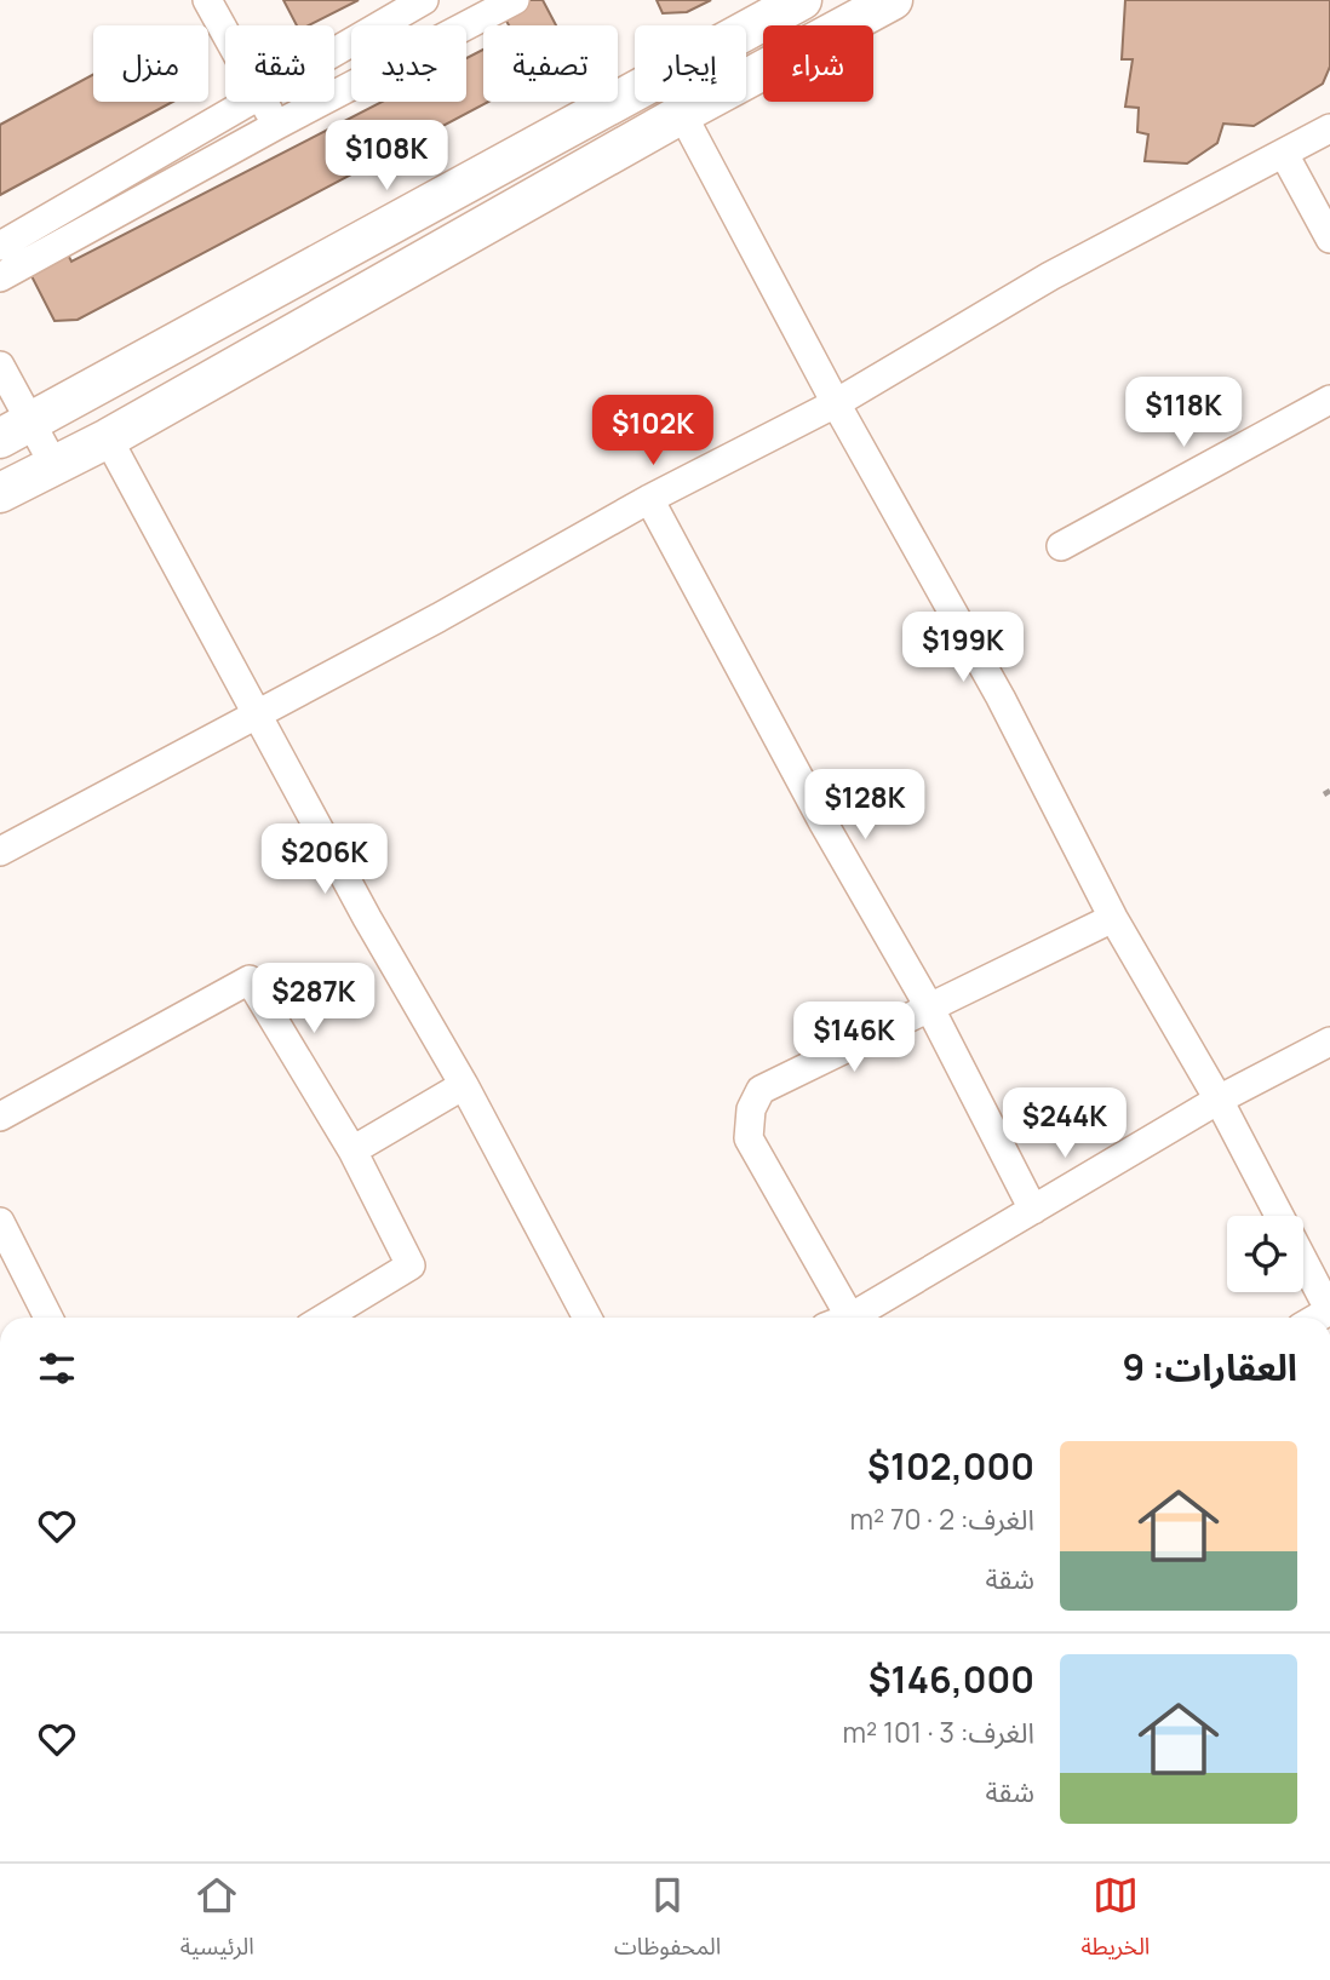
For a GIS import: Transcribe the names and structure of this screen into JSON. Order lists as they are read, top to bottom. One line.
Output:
{"page":{"chip":["شراء","إيجار","تصفية","جديد","شقة","منزل"],"price":["$108K","$118K","$102K","$199K","$128K","$206K","$287K","$146K","$244K"],"heading":"العقارات: 9","list":[{"name":"$102,000","note":"الغرف: 2 · 70 m² · شقة"},{"name":"$146,000","note":"الغرف: 3 · 101 m² · شقة"}],"tabs":["الخريطة","المحفوظات","الرئيسية"]}}
